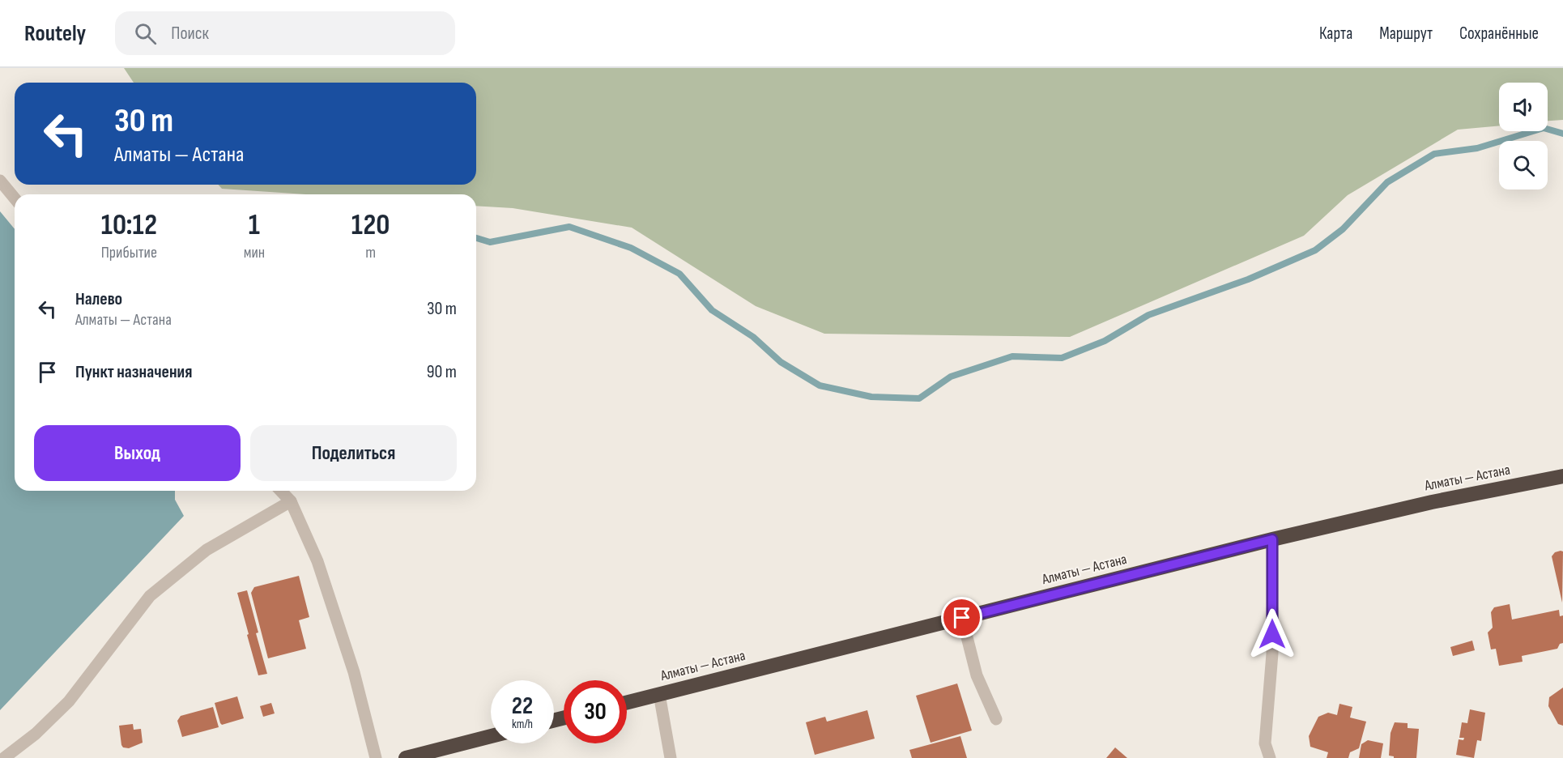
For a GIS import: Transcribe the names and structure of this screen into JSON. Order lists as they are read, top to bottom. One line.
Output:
{"streets":{"highway":["Алматы — Астана"]},"page":{"header":"Routely","search":"Поиск","nav":["Карта","Маршрут","Сохранённые"],"turn":["30 m","Алматы — Астана"],"eta":["10:12","Прибытие","1","мин","120","m"],"list":[{"name":"Налево","note":"Алматы — Астана","value":"30 m"},{"name":"Пункт назначения","value":"90 m"}],"buttons":["Выход","Поделиться"],"speed":"22 km/h","limit":"30"}}
